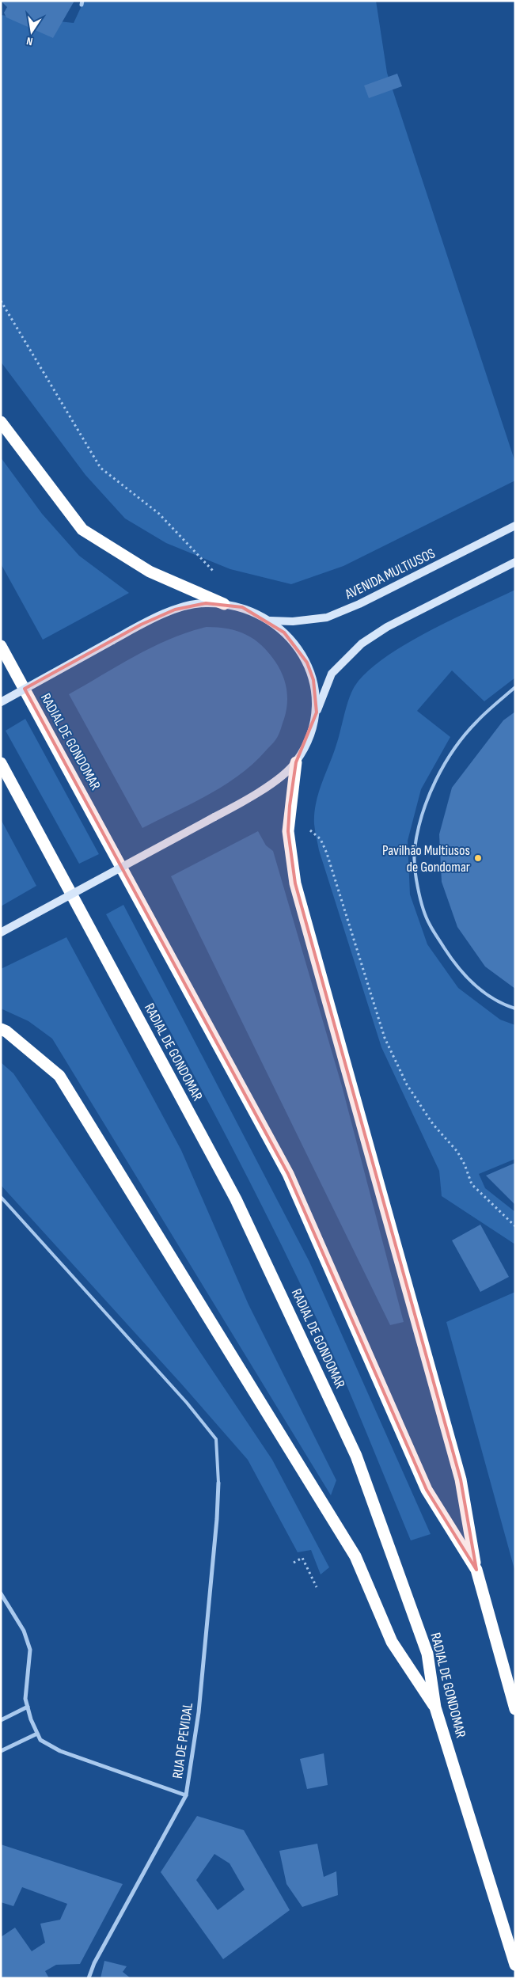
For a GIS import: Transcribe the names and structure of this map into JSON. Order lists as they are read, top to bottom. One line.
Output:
{"streets":{"highway":["RADIAL DE GONDOMAR"],"main road":["AVENIDA MULTIUSOS"],"street":["RUA DE PEVIDAL"]},"places":["Pavilhão Multiusos de Gondomar"],"north":"bottom"}
